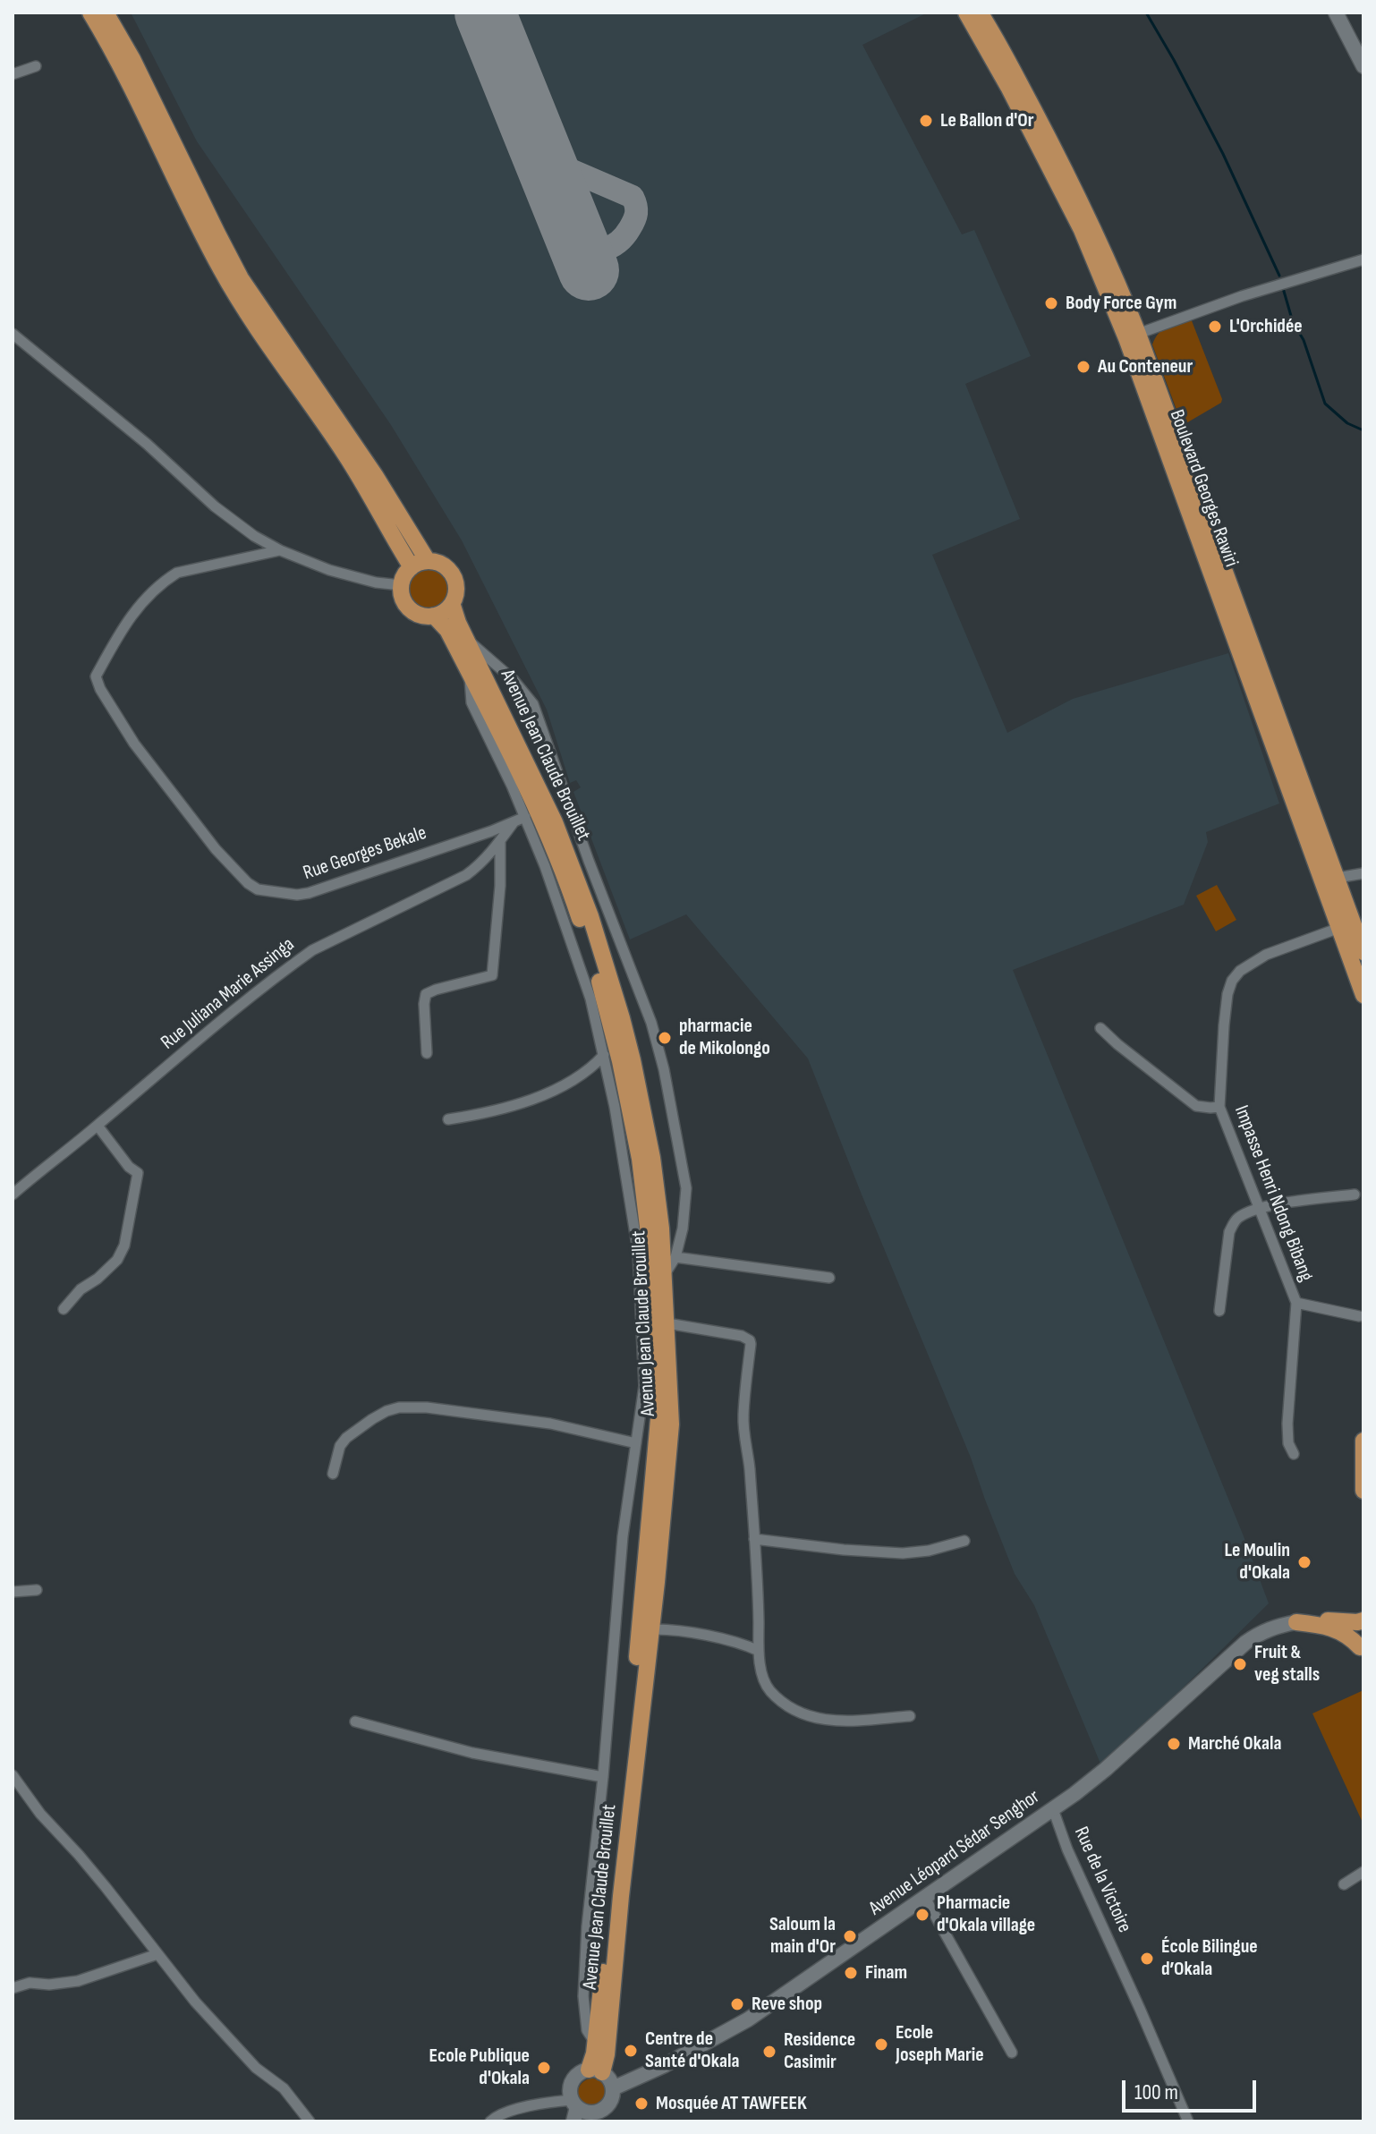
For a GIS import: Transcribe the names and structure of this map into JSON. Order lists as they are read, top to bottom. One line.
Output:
{"streets":{"main road":["Boulevard Georges Rawiri","Avenue Jean Claude Brouillet"],"street":["Rue Georges Bekale","Rue Juliana Marie Assinga","Impasse Henri Ndong Bibang","Avenue Léopard Sédar Senghor","Rue de la Victoire"]},"crossings":[["Boulevard Georges Rawiri","Impasse Henri Ndong Bibang"],["Avenue Jean Claude Brouillet","Avenue Léopard Sédar Senghor"],["Rue Georges Bekale","Rue Juliana Marie Assinga"],["Avenue Léopard Sédar Senghor","Rue de la Victoire"]],"places":["Le Ballon d'Or","Body Force Gym","L'Orchidée","Au Conteneur","pharmacie de Mikolongo","Le Moulin d'Okala","Fruit & veg stalls","Marché Okala","Pharmacie d'Okala village","Saloum la main d'Or","École Bilingue d’Okala","Finam","Reve shop","Ecole Joseph Marie","Centre de Santé d'Okala","Residence Casimir","Ecole Publique d'Okala","Mosquée AT TAWFEEK"],"scale_bar":"100 m"}
